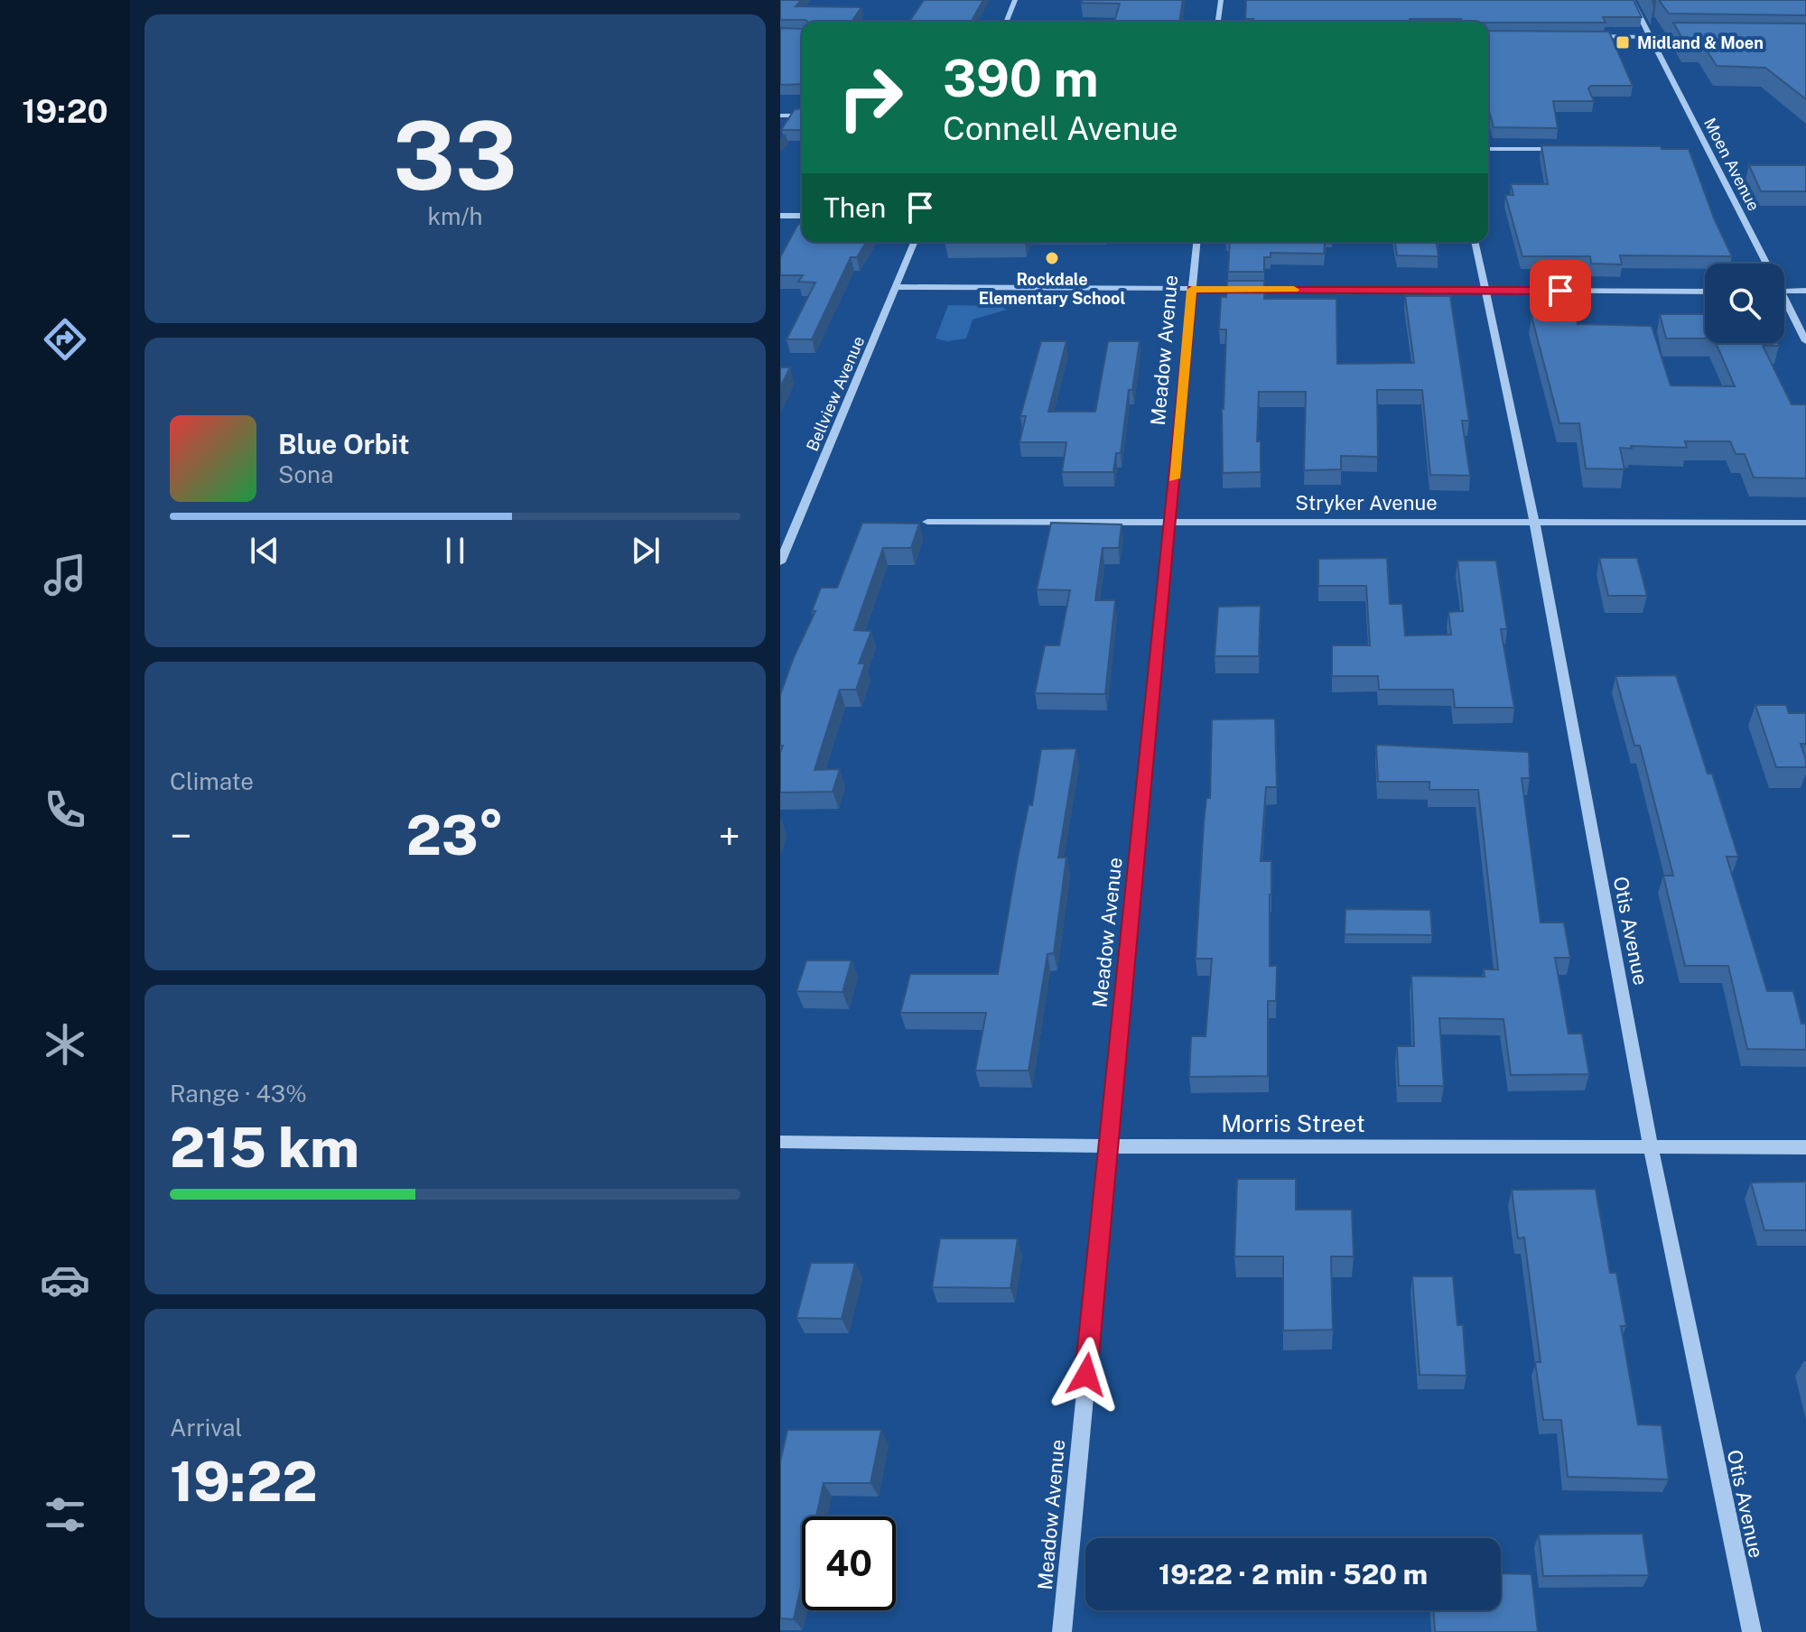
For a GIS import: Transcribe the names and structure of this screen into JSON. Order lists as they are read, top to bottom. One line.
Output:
{"streets":{"street":["Moen Avenue","Meadow Avenue","Bellview Avenue","Stryker Avenue","Otis Avenue","Morris Street"]},"crossings":[["Meadow Avenue","Stryker Avenue"],["Meadow Avenue","Morris Street"],["Stryker Avenue","Otis Avenue"],["Otis Avenue","Morris Street"]],"places":{"transit":["Midland & Moen"],"other":["Rockdale Elementary School"]},"page":{"tabs":"19:20","tile":[["33","km/h"],"Climate",["Range · 43%","215 km"],["Arrival","19:22"]],"turn":["390 m","Connell Avenue"],"then":"Then","song":["Blue Orbit","Sona"],"heat":["−","23°","+"],"limit":"40","trip":"19:22 · 2 min · 520 m"}}
